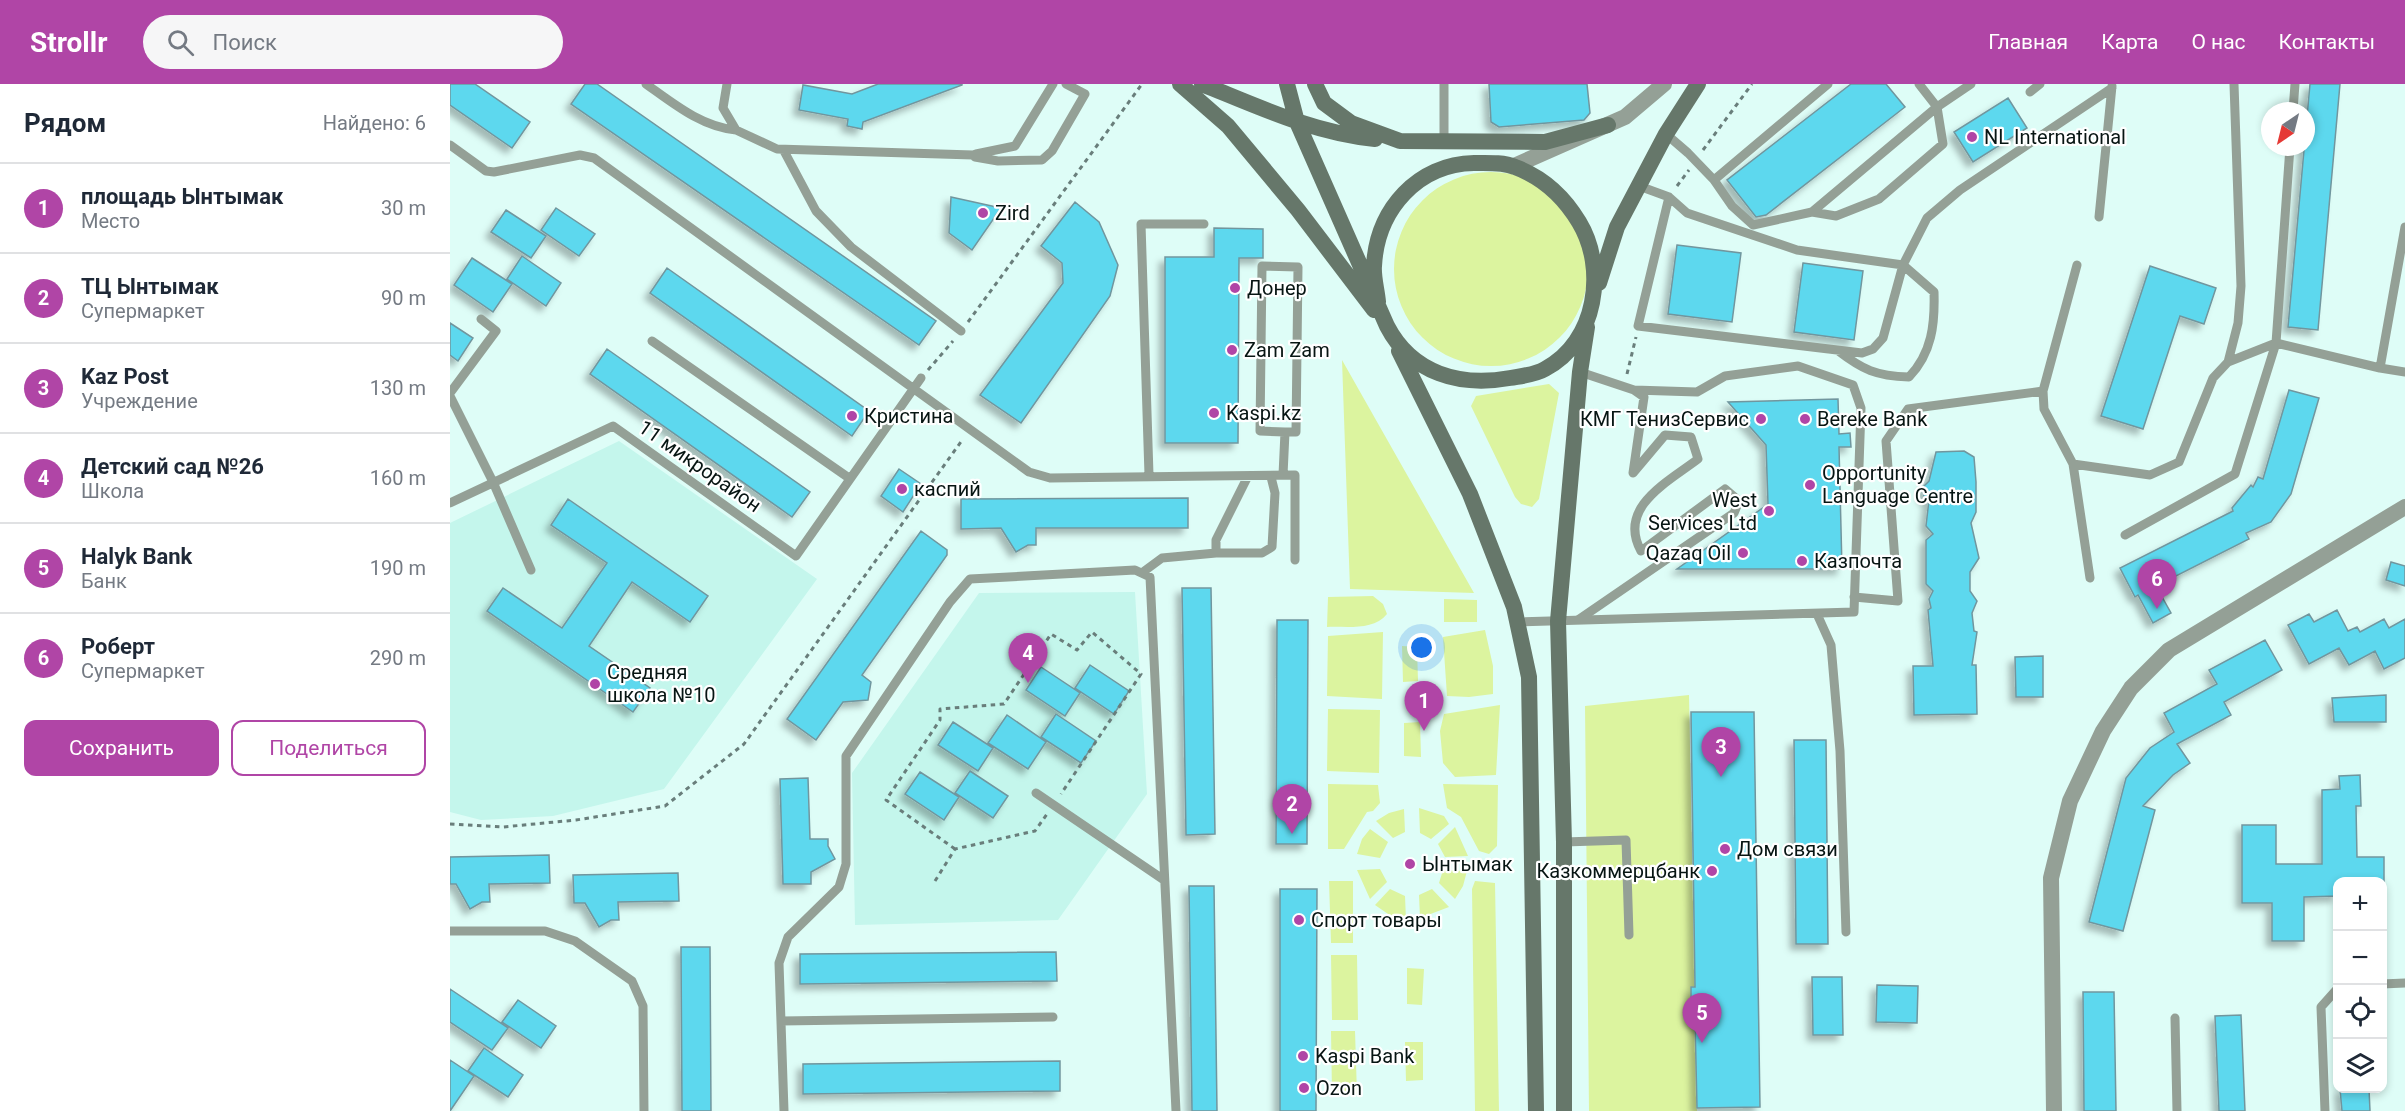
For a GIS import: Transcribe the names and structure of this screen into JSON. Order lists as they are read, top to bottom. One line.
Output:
{"streets":{"lane":["11 микрорайон"]},"places":["NL International","Zird","Донер","Zam Zam","Kaspi.kz","Кристина","КМГ ТенизСервис","Bereke Bank","Opportunity Language Centre","каспий","West Services Ltd","Qazaq Oil","Казпочта","Средняя школа №10","Дом связи","Ынтымак","Казкоммерцбанк","Спорт товары","Kaspi Bank","Ozon"],"north":"bottom left","page":{"header":"Strollr","search":"Поиск","nav":["Главная","Карта","О нас","Контакты"],"heading":["Рядом","Найдено: 6"],"list":[{"mark":"1","name":"площадь Ынтымак","note":"Место","value":"30 m"},{"mark":"2","name":"ТЦ Ынтымак","note":"Супермаркет","value":"90 m"},{"mark":"3","name":"Kaz Post","note":"Учреждение","value":"130 m"},{"mark":"4","name":"Детский сад №26","note":"Школа","value":"160 m"},{"mark":"5","name":"Halyk Bank","note":"Банк","value":"190 m"},{"mark":"6","name":"Роберт","note":"Супермаркет","value":"290 m"}],"pins":["6","4","1","3","2","5"],"buttons":["Сохранить","Поделиться"],"map_buttons":["+","−"]}}
